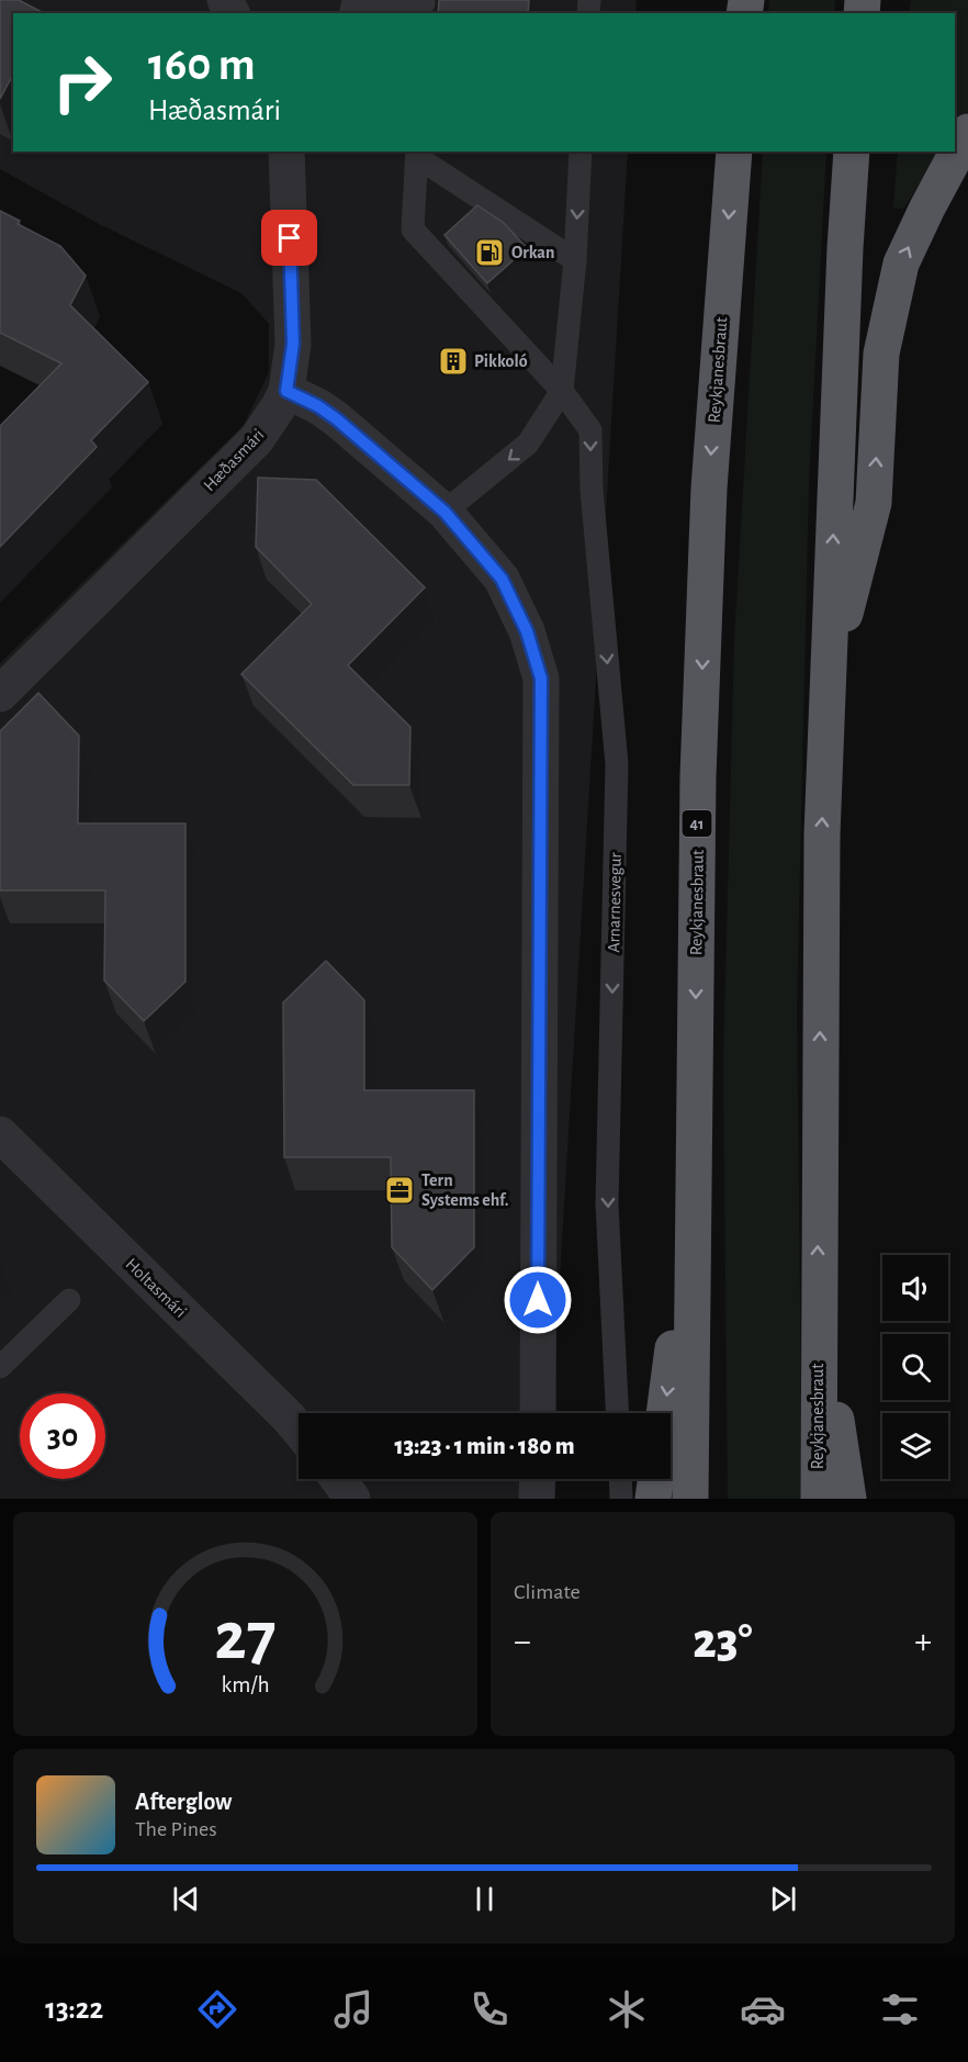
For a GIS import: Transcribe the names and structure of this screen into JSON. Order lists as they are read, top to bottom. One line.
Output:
{"streets":{"highway":["Reykjanesbraut","41"],"street":["Hæðasmári","Holtasmári"],"lane":["Arnarnesvegur"]},"one_way":["Arnarnesvegur"],"places":{"fuel station":["Orkan"],"building":["Pikkoló"],"office":["Tern Systems ehf."]},"page":{"turn":["160 m","Hæðasmári"],"limit":"30","trip":"13:23 · 1 min · 180 m","tile":"Climate","heat":["−","23°","+"],"song":["Afterglow","The Pines"],"tabs":"13:22","gauge":["27","km/h"]}}
